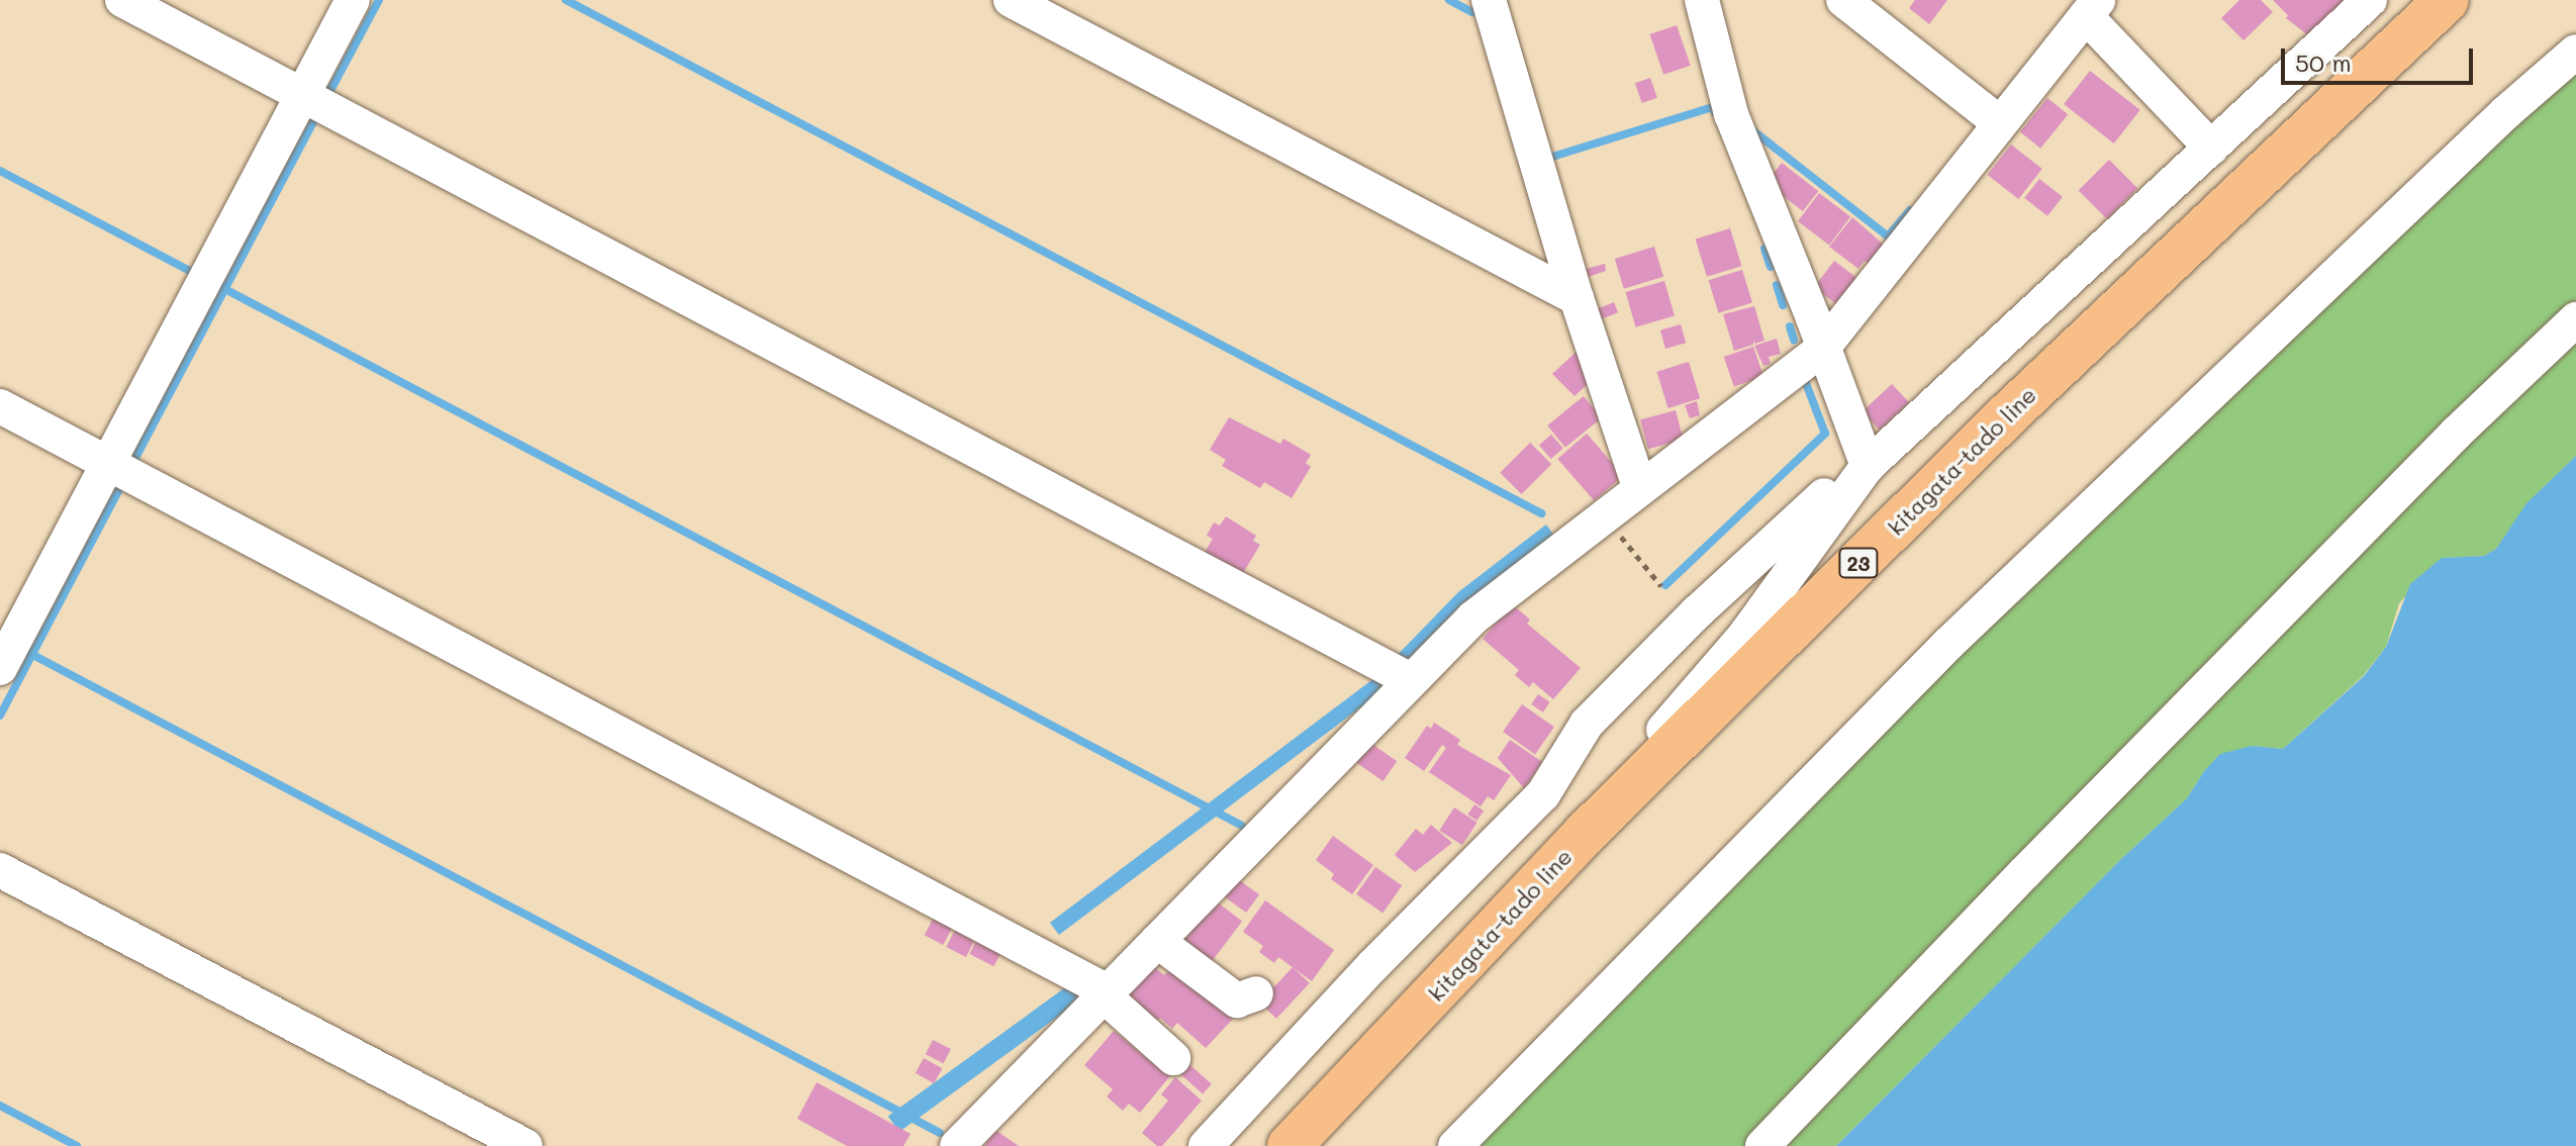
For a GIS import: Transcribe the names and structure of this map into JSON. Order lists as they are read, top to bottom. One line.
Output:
{"streets":{"main road":["kitagata-tado line","23"]},"scale_bar":"50 m"}
